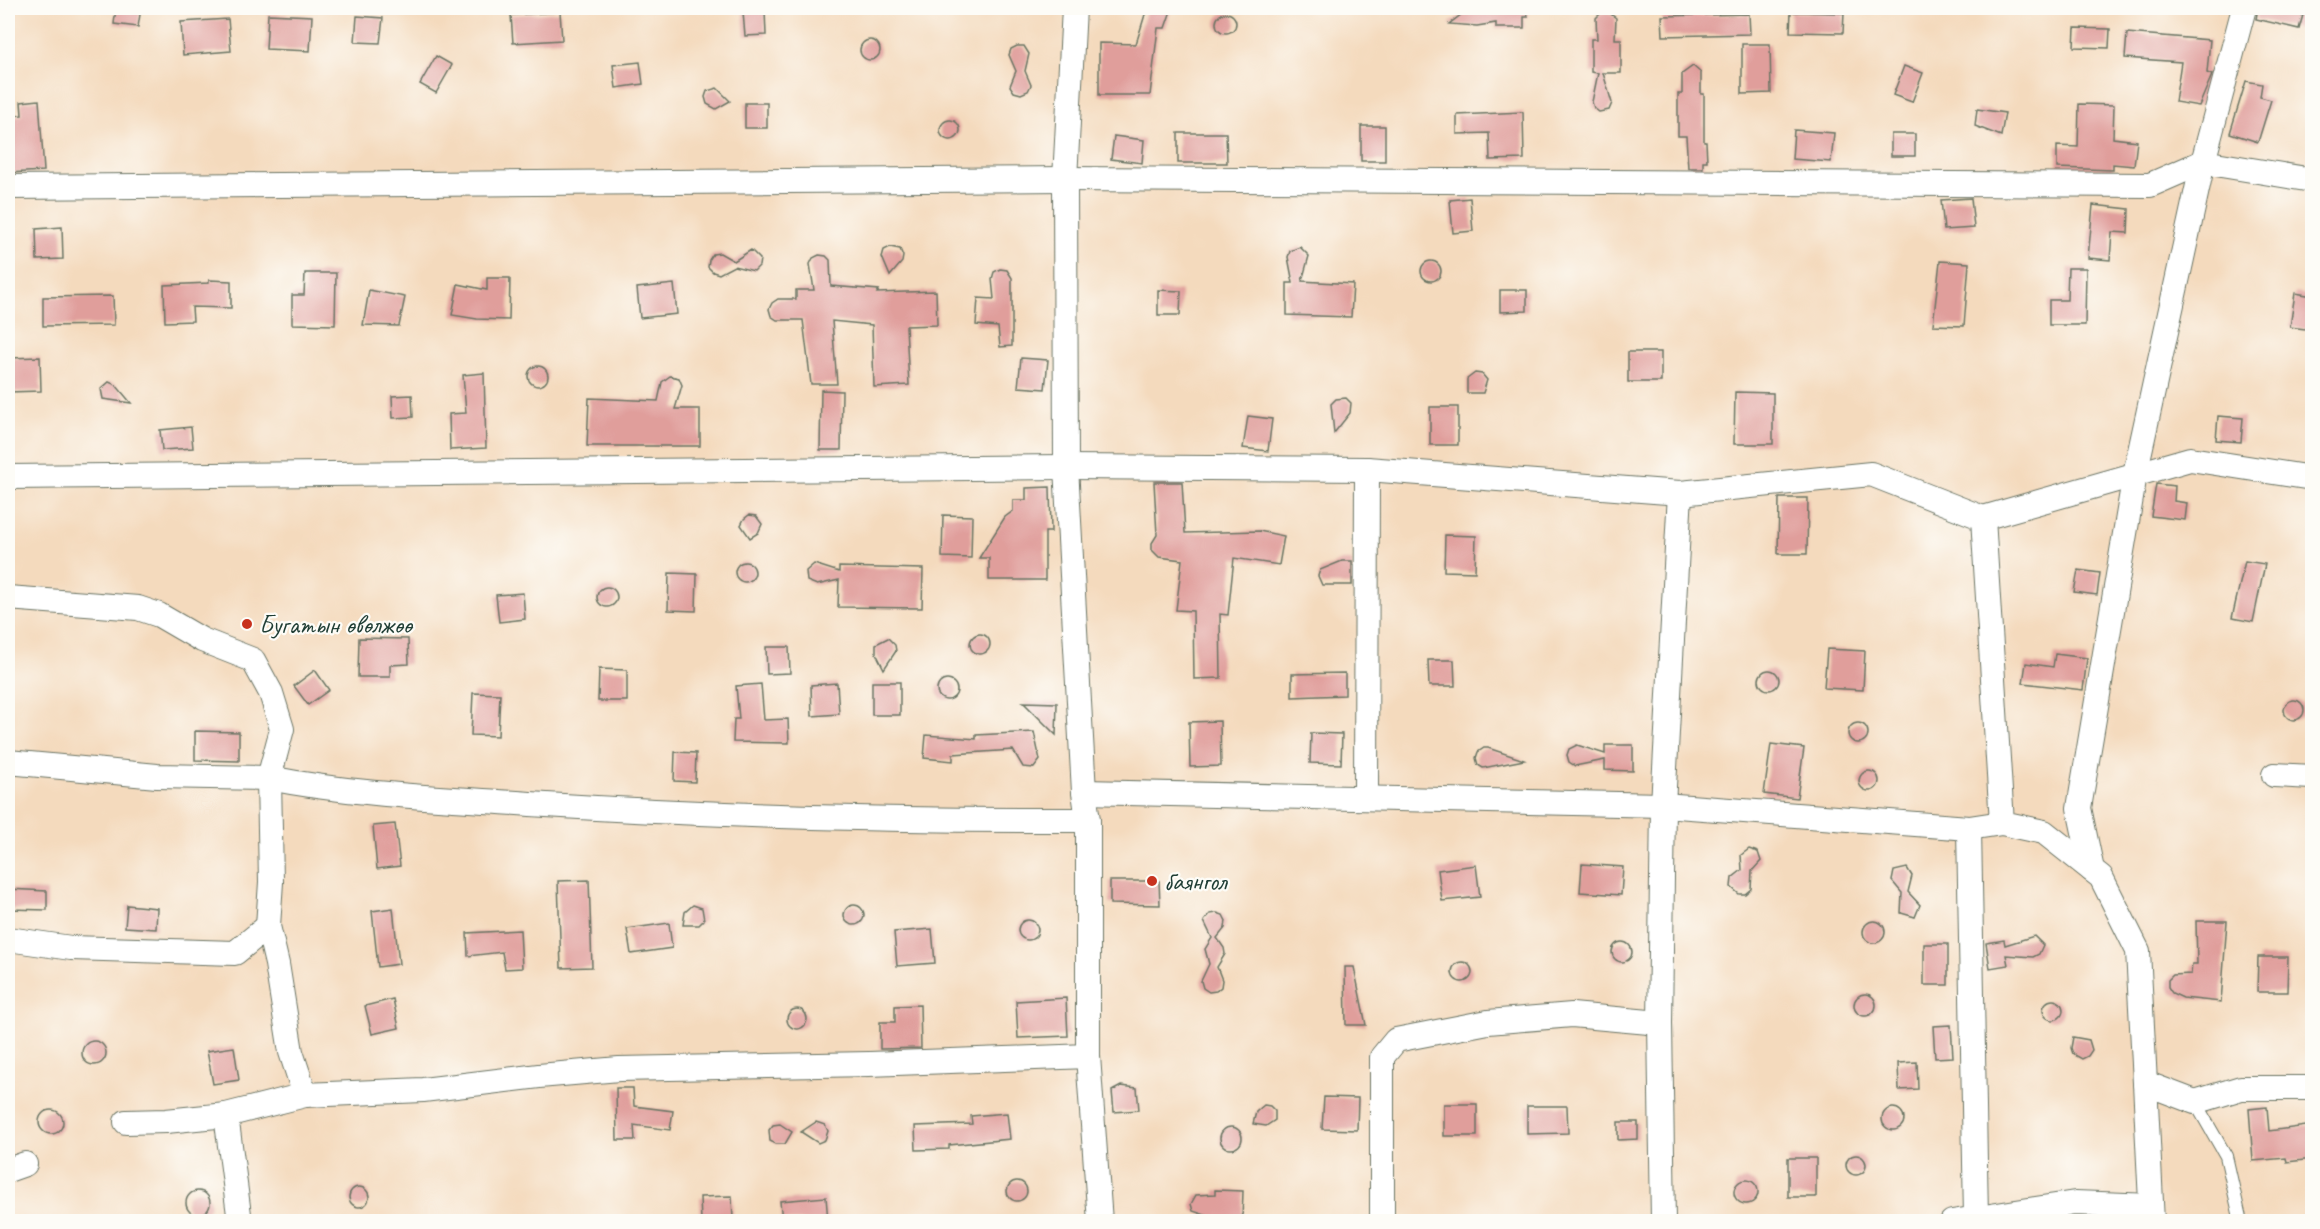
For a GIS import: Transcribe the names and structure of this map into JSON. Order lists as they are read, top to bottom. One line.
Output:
{"places":["Бугатын өвөлжөө","баянгол"]}
